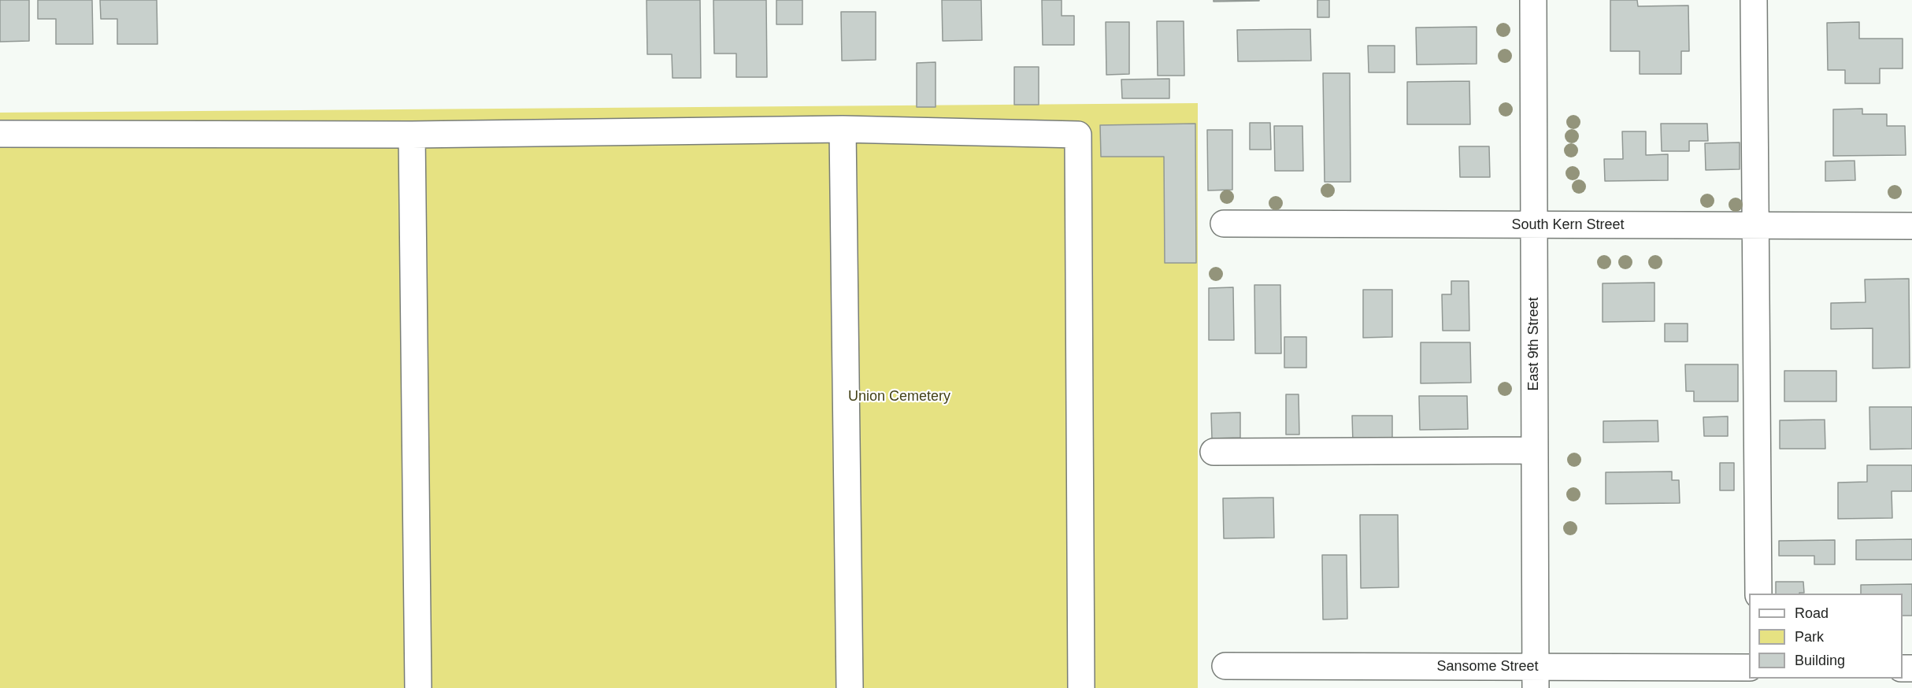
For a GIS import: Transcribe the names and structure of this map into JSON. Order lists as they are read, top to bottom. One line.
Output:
{"streets":{"street":["South Kern Street","East 9th Street","Sansome Street"]},"crossings":[["South Kern Street","East 9th Street"],["East 9th Street","Sansome Street"]],"parks":["Union Cemetery"],"legend":["Road","Park","Building"]}
